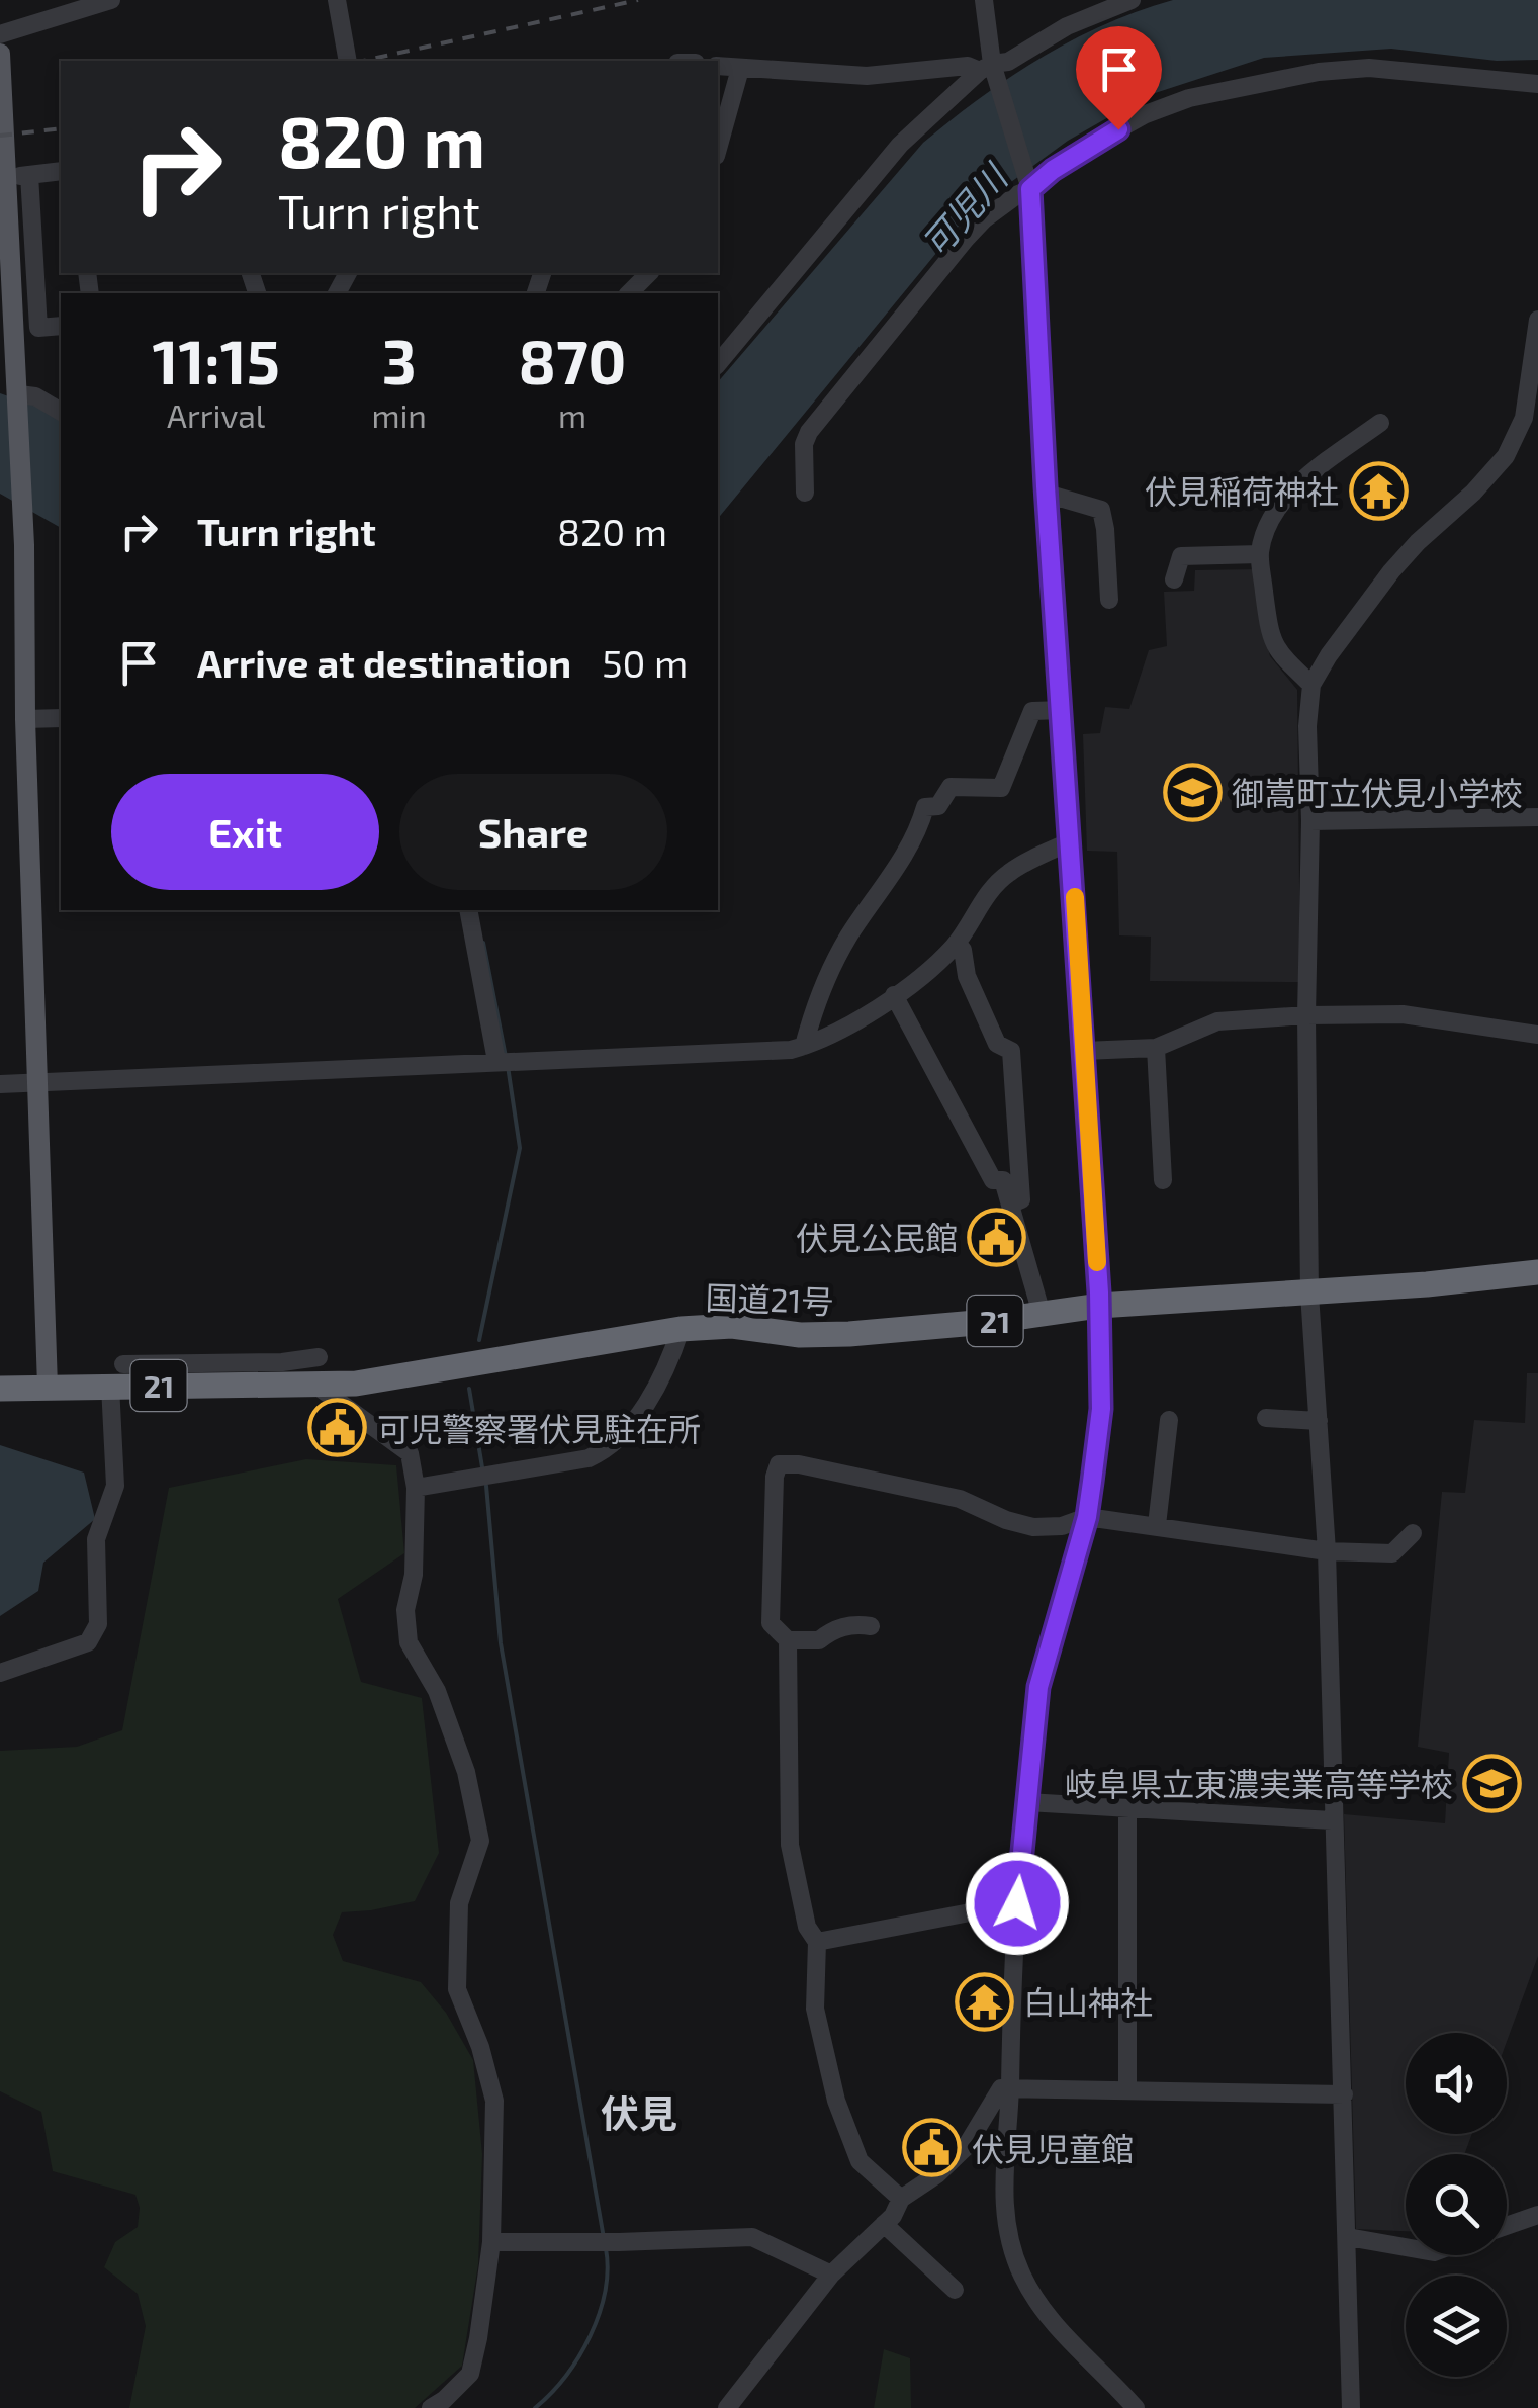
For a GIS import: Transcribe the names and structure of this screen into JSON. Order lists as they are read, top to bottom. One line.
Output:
{"streets":{"highway":["国道21号","21"]},"districts":["伏見"],"water":["可児川"],"places":{"temple":["伏見稲荷神社","白山神社"],"school or university":["御嵩町立伏見小学校","岐阜県立東濃実業高等学校"],"public building":["伏見公民館","可児警察署伏見駐在所","伏見児童館"]},"page":{"turn":["820 m","Turn right"],"eta":["11:15","Arrival","3","min","870","m"],"list":[{"name":"Turn right","value":"820 m"},{"name":"Arrive at destination","value":"50 m"}],"buttons":["Exit","Share"]}}
